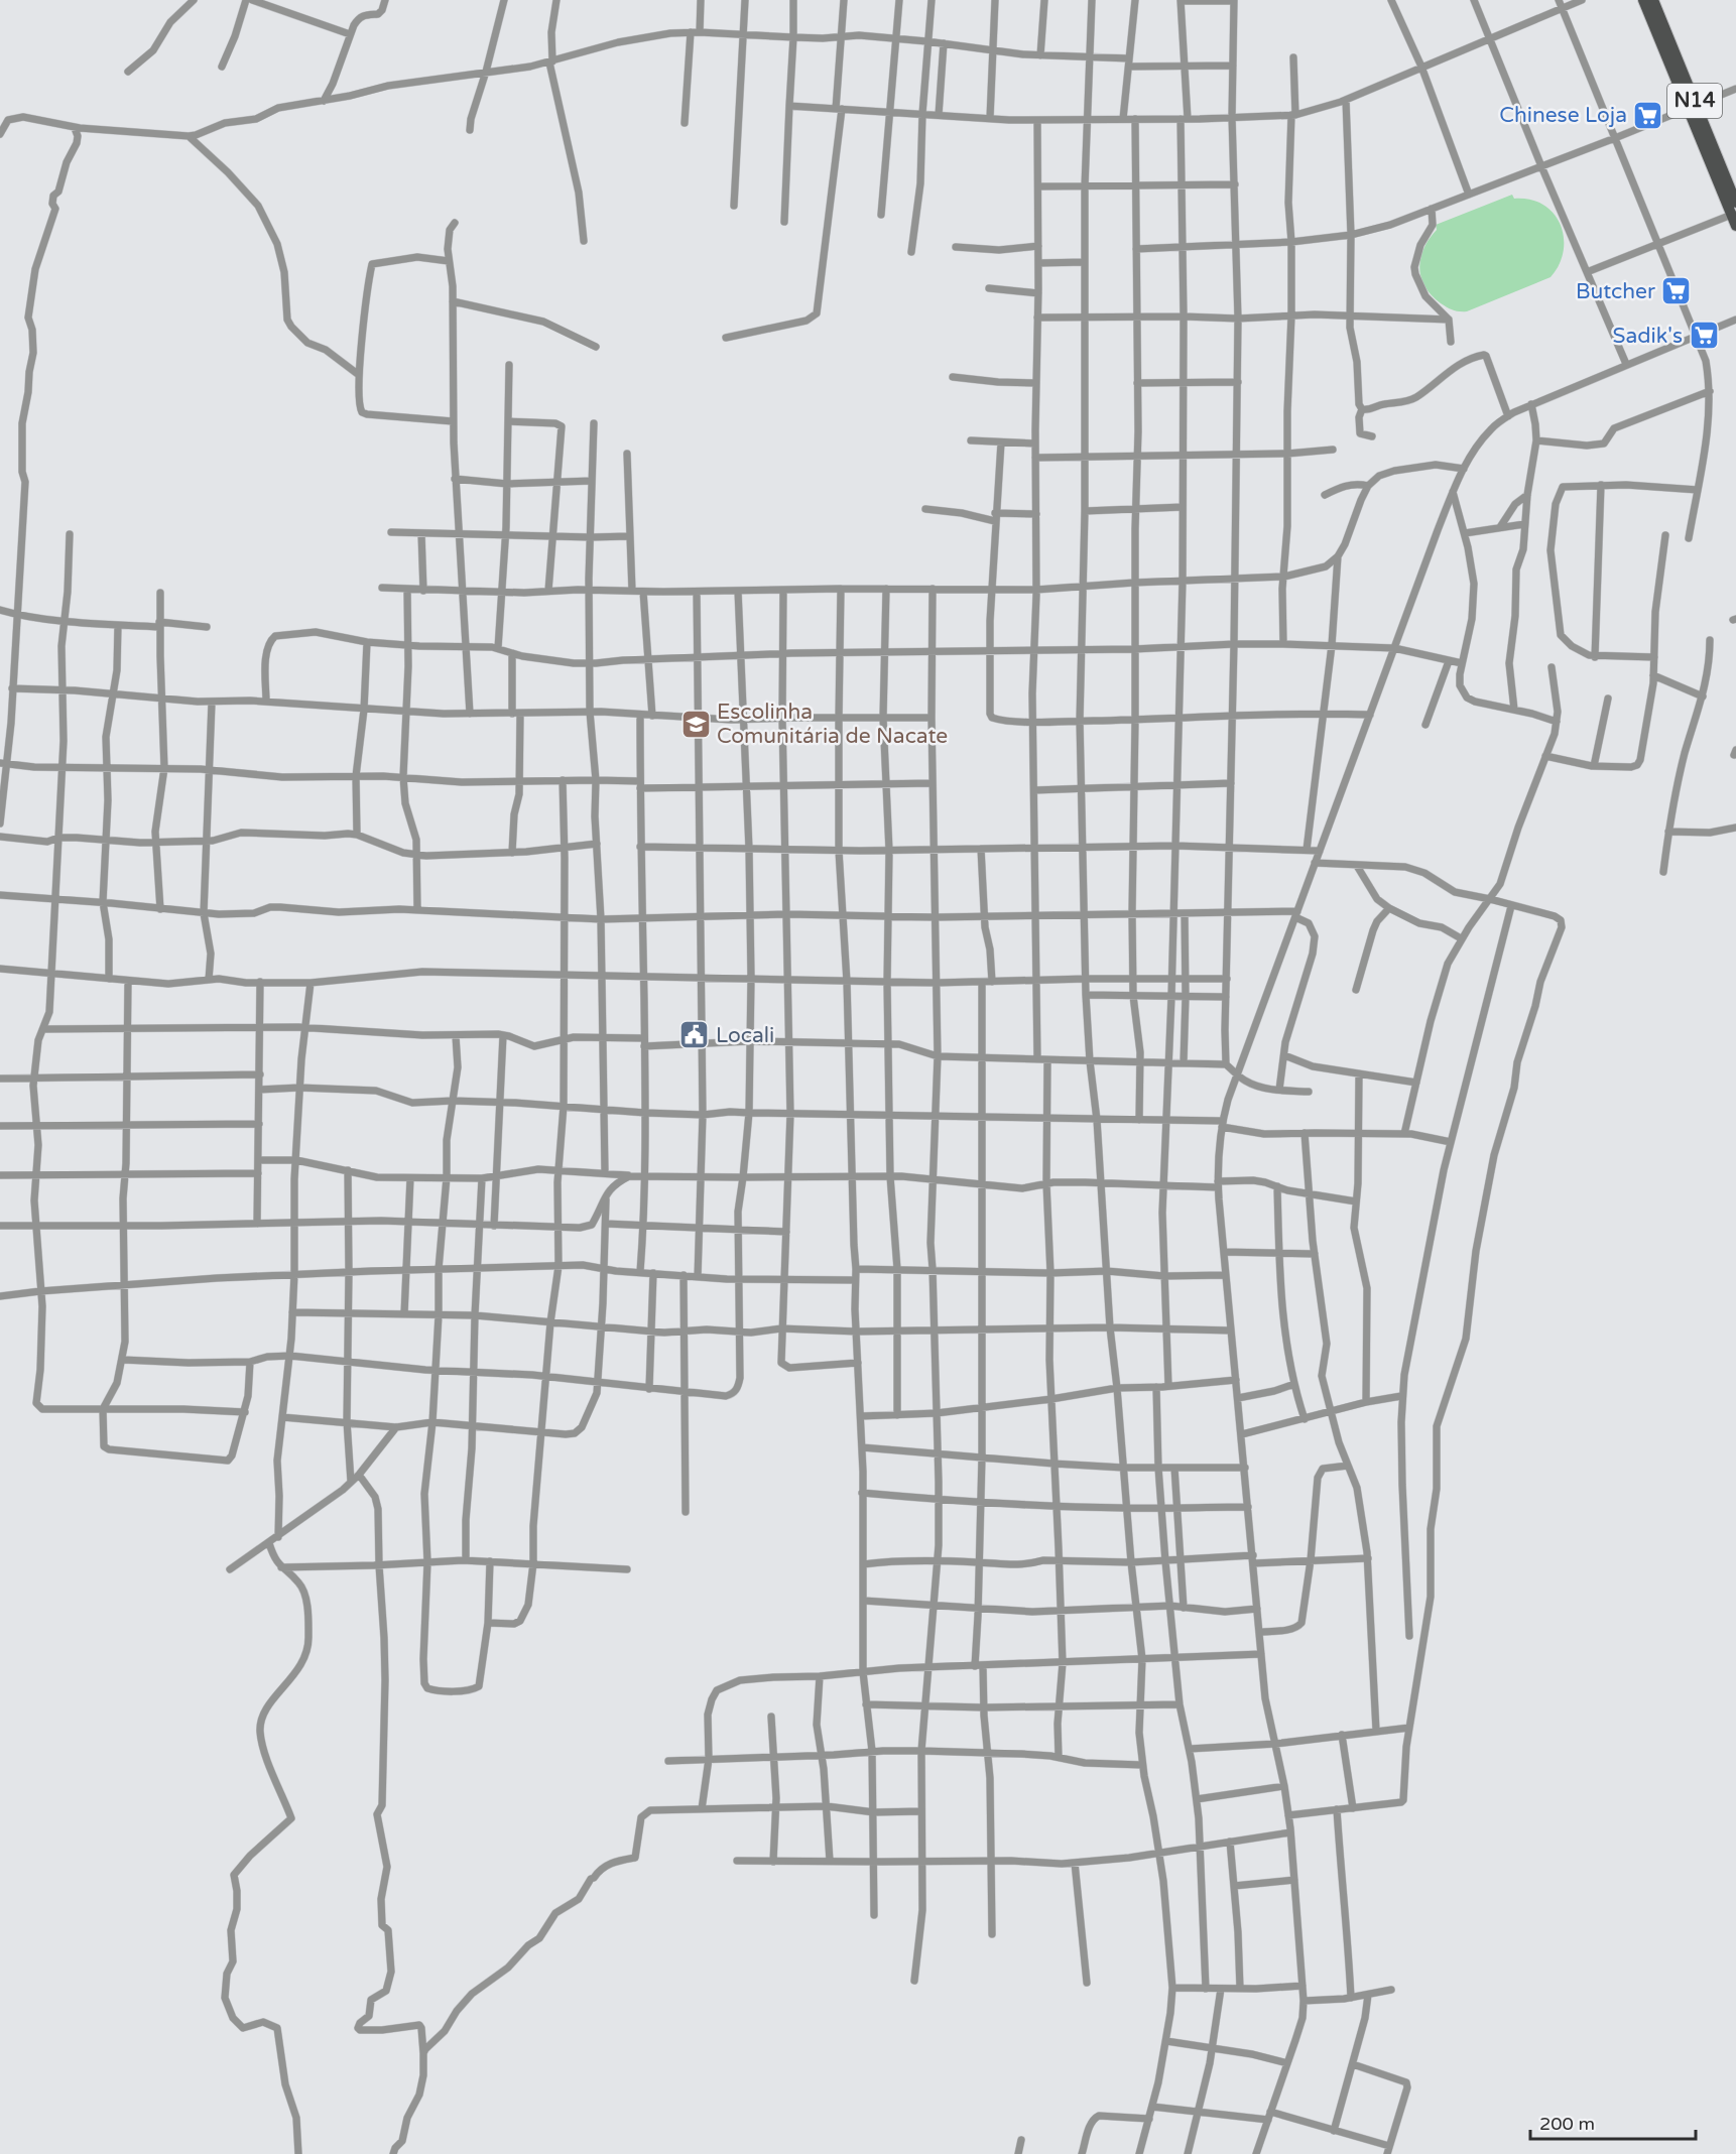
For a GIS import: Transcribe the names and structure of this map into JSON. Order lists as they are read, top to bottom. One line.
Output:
{"streets":{"main road":["N14"]},"places":{"supermarket":["Chinese Loja","Butcher","Sadik's"],"school or university":["Escolinha Comunitária de Nacate"],"public building":["Locali"]},"scale_bar":"200 m"}
